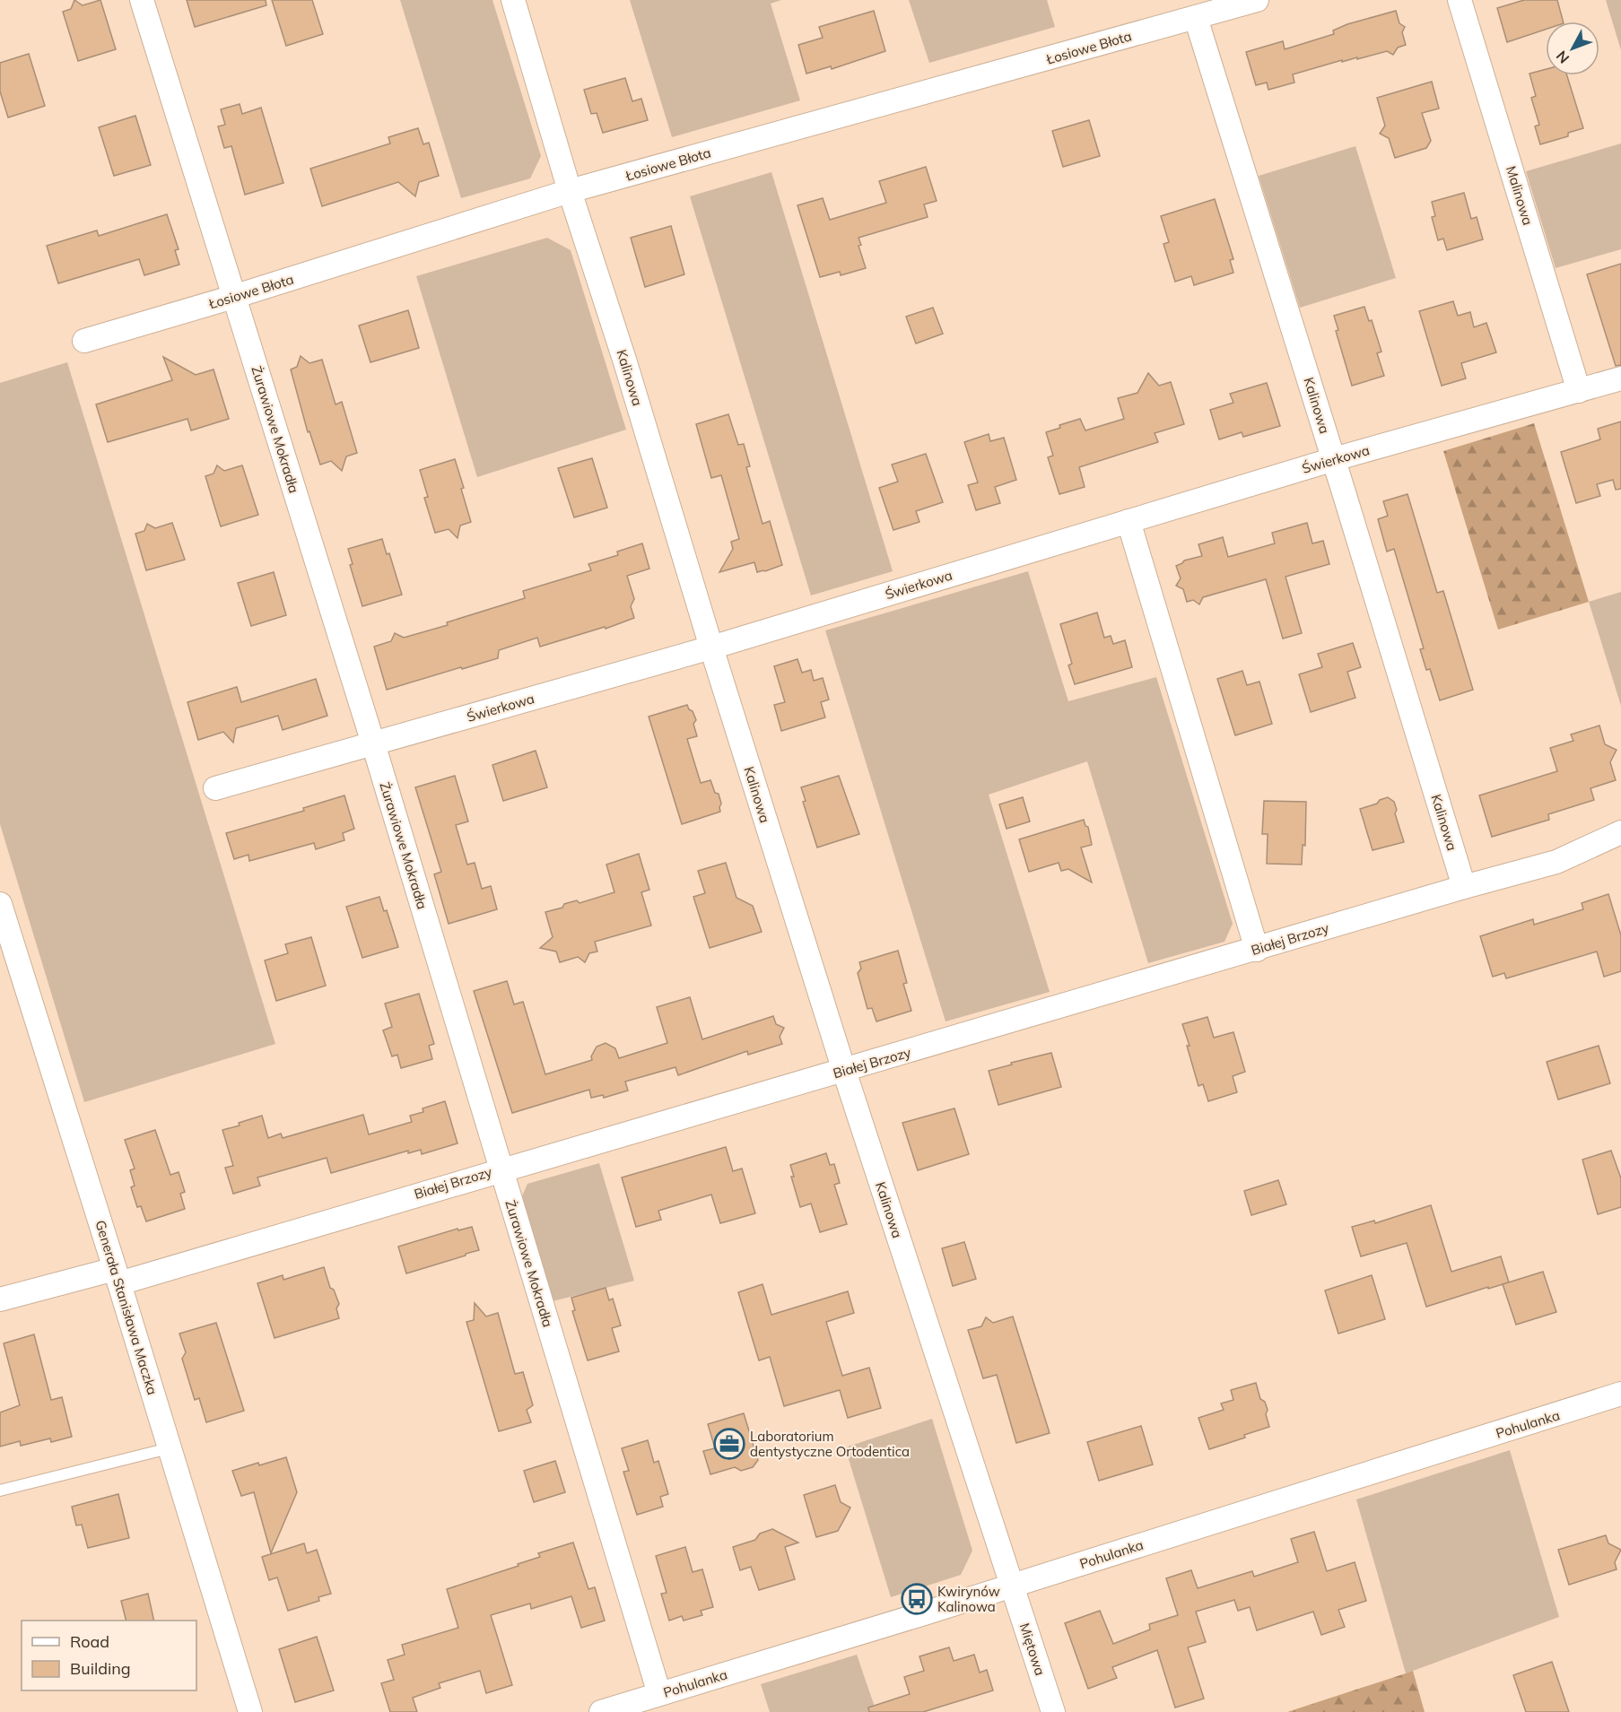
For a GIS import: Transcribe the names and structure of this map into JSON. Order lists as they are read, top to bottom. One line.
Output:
{"streets":{"street":["Łosiowe Błota","Malinowa","Kalinowa","Żurawiowe Mokradła","Świerkowa","Białej Brzozy","Generała Stanisława Maczka","Pohulanka","Miętowa"]},"crossings":[["Łosiowe Błota","Kalinowa"],["Łosiowe Błota","Żurawiowe Mokradła"],["Malinowa","Świerkowa"],["Kalinowa","Świerkowa"],["Kalinowa","Białej Brzozy"],["Kalinowa","Pohulanka"],["Kalinowa","Miętowa"],["Żurawiowe Mokradła","Świerkowa"],["Żurawiowe Mokradła","Białej Brzozy"],["Żurawiowe Mokradła","Pohulanka"],["Białej Brzozy","Generała Stanisława Maczka"],["Pohulanka","Miętowa"]],"places":{"office":["Laboratorium dentystyczne Ortodentica"],"bus stop":["Kwirynów Kalinowa"]},"legend":["Road","Building"],"north":"bottom left"}
